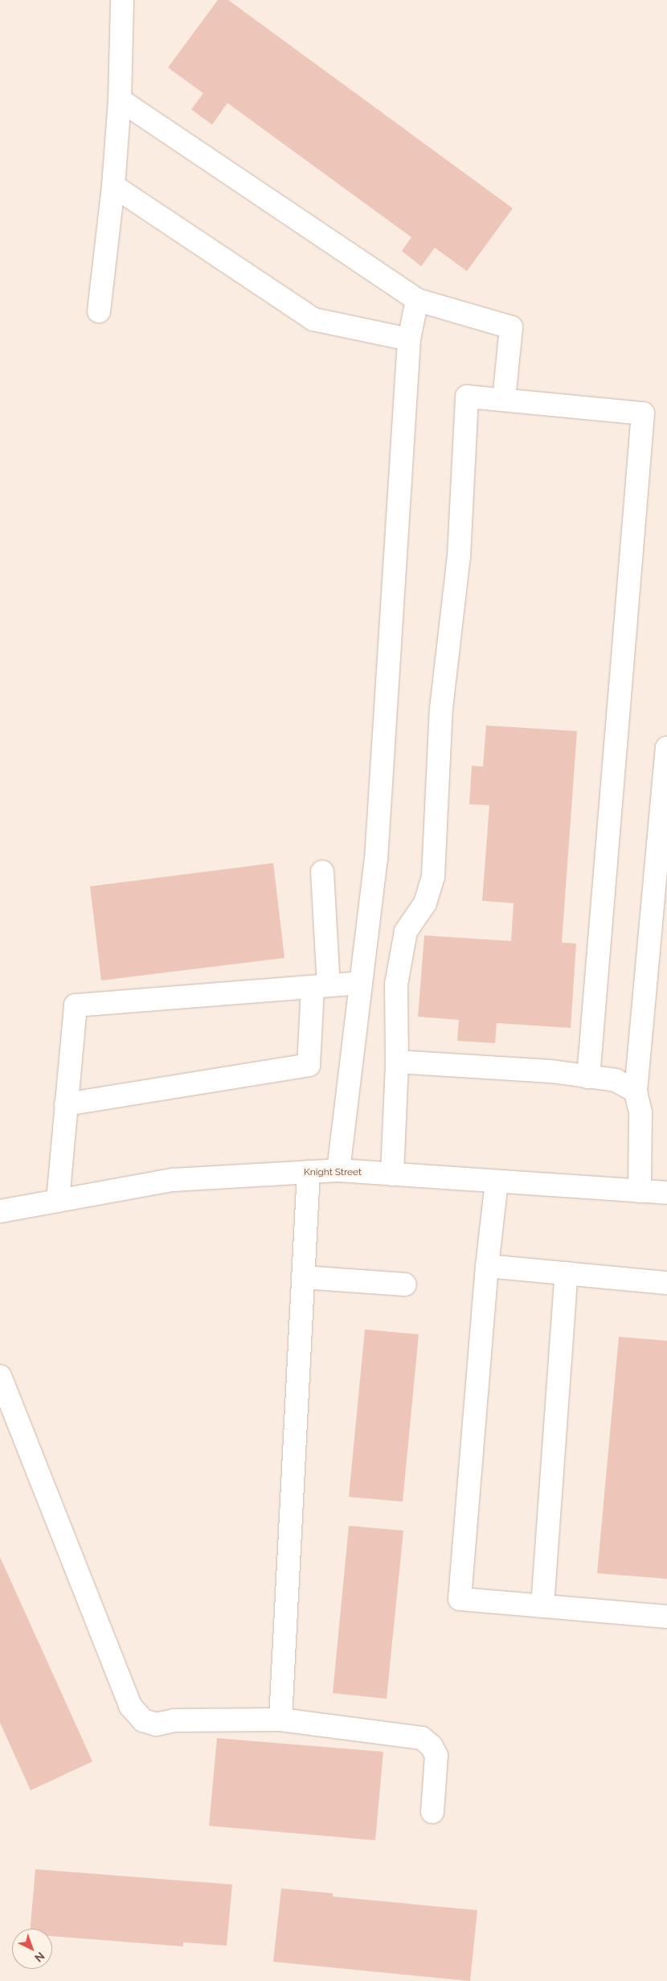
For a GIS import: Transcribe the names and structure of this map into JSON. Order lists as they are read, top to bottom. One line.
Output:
{"streets":{"street":["Knight Street"]},"north":"bottom right"}
